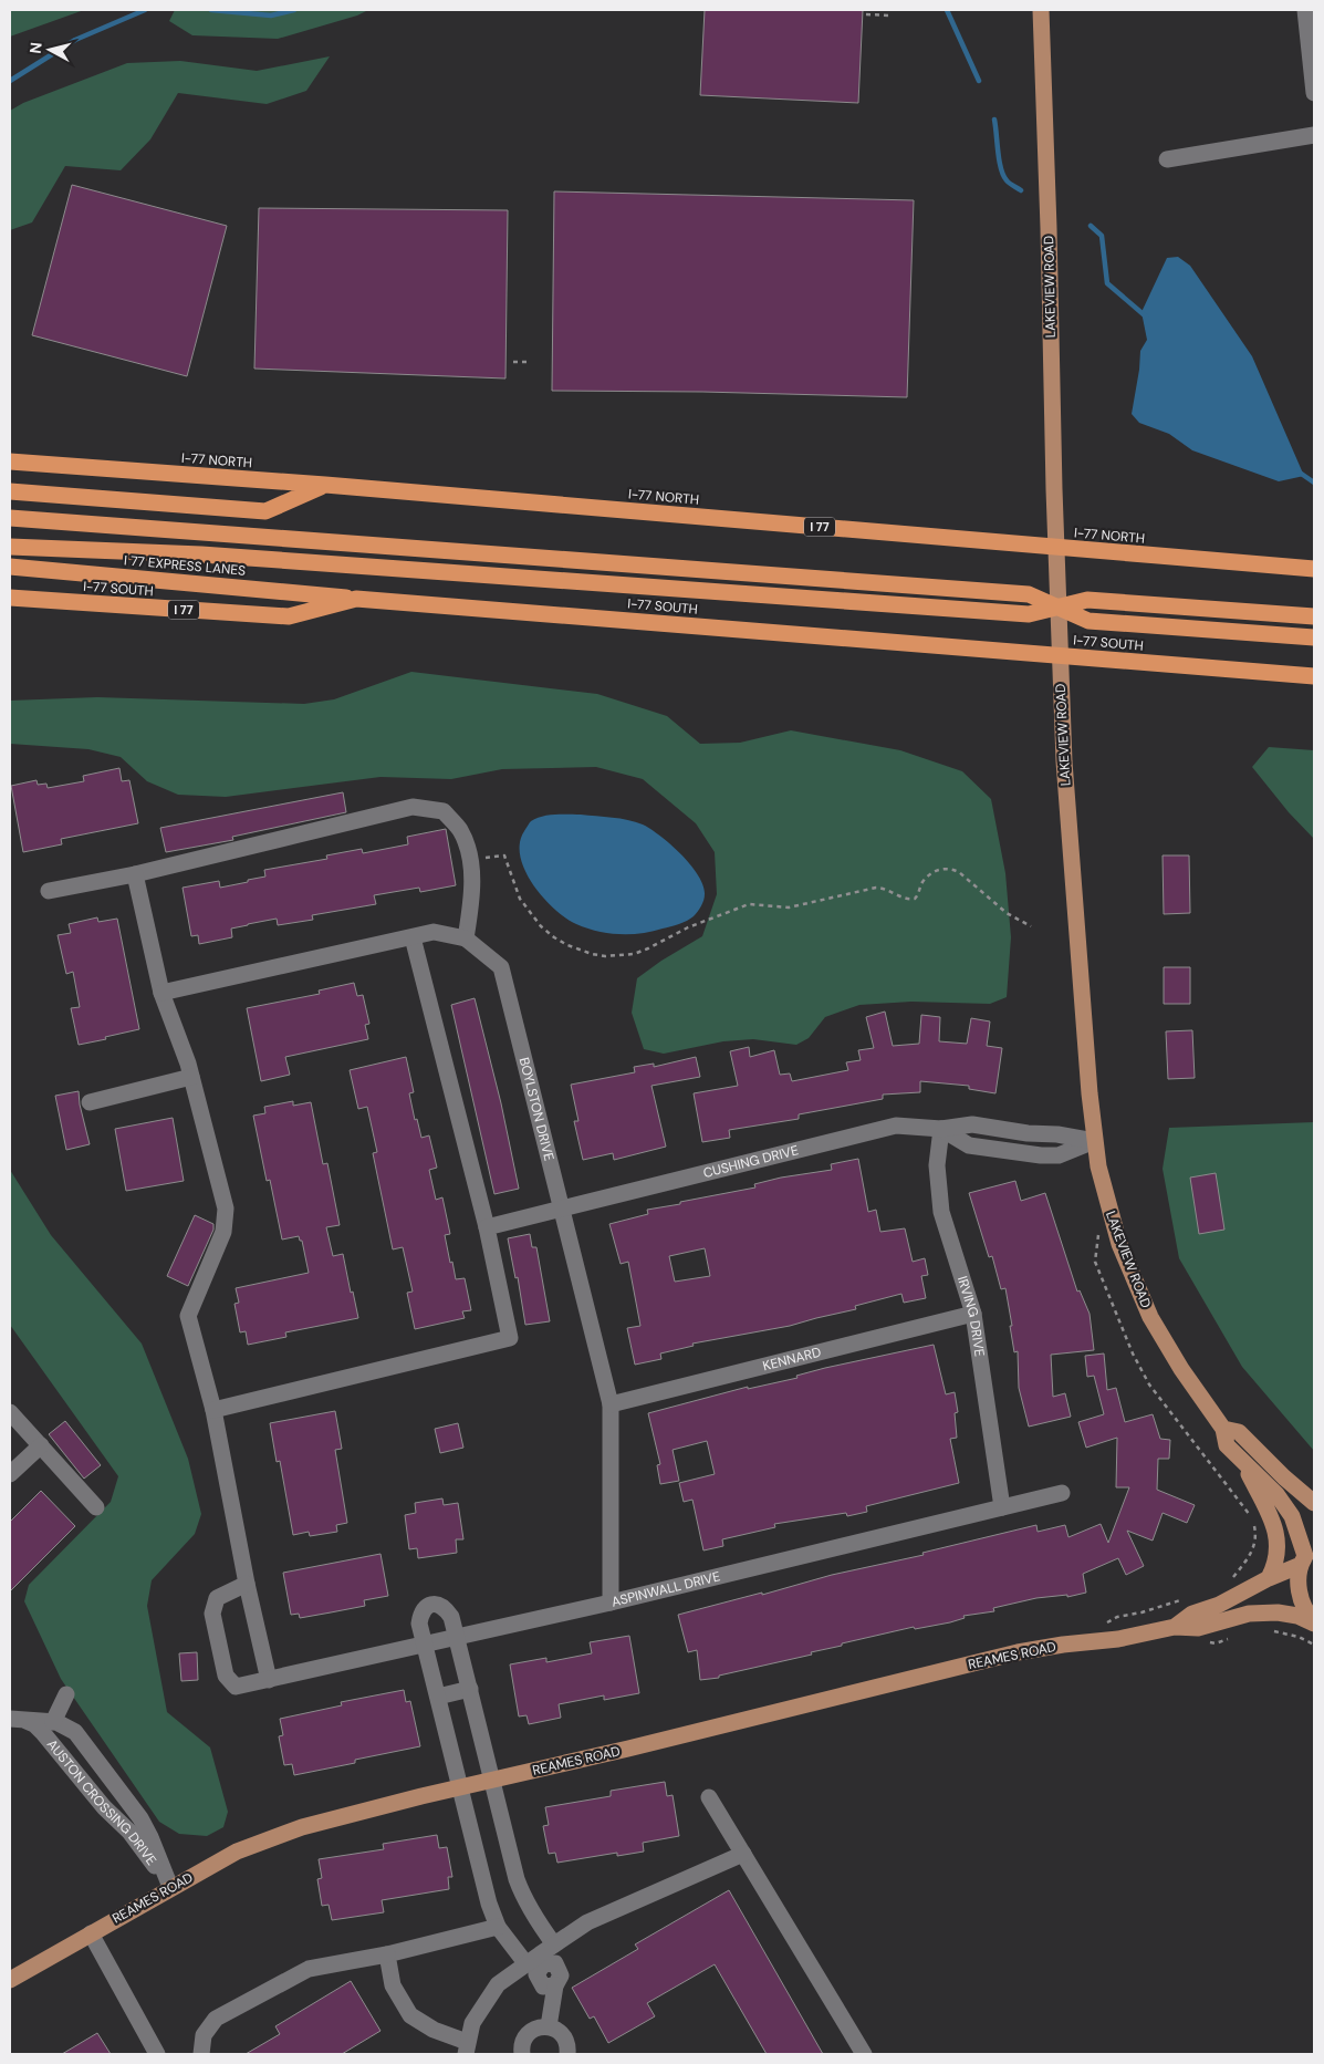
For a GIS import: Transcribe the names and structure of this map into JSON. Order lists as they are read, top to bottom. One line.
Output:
{"streets":{"highway":["I-77 NORTH","I 77","I 77 EXPRESS LANES","I-77 SOUTH"],"main road":["LAKEVIEW ROAD","REAMES ROAD"],"street":["BOYLSTON DRIVE","CUSHING DRIVE","IRVING DRIVE","KENNARD","ASPINWALL DRIVE","AUSTON CROSSING DRIVE"]},"crossings":[["LAKEVIEW ROAD","CUSHING DRIVE"],["LAKEVIEW ROAD","REAMES ROAD"],["I-77 NORTH","I 77"],["I 77 EXPRESS LANES","I-77 SOUTH"],["BOYLSTON DRIVE","CUSHING DRIVE"],["BOYLSTON DRIVE","KENNARD"],["BOYLSTON DRIVE","ASPINWALL DRIVE"],["CUSHING DRIVE","IRVING DRIVE"],["IRVING DRIVE","KENNARD"],["IRVING DRIVE","ASPINWALL DRIVE"],["REAMES ROAD","AUSTON CROSSING DRIVE"]],"north":"left"}
